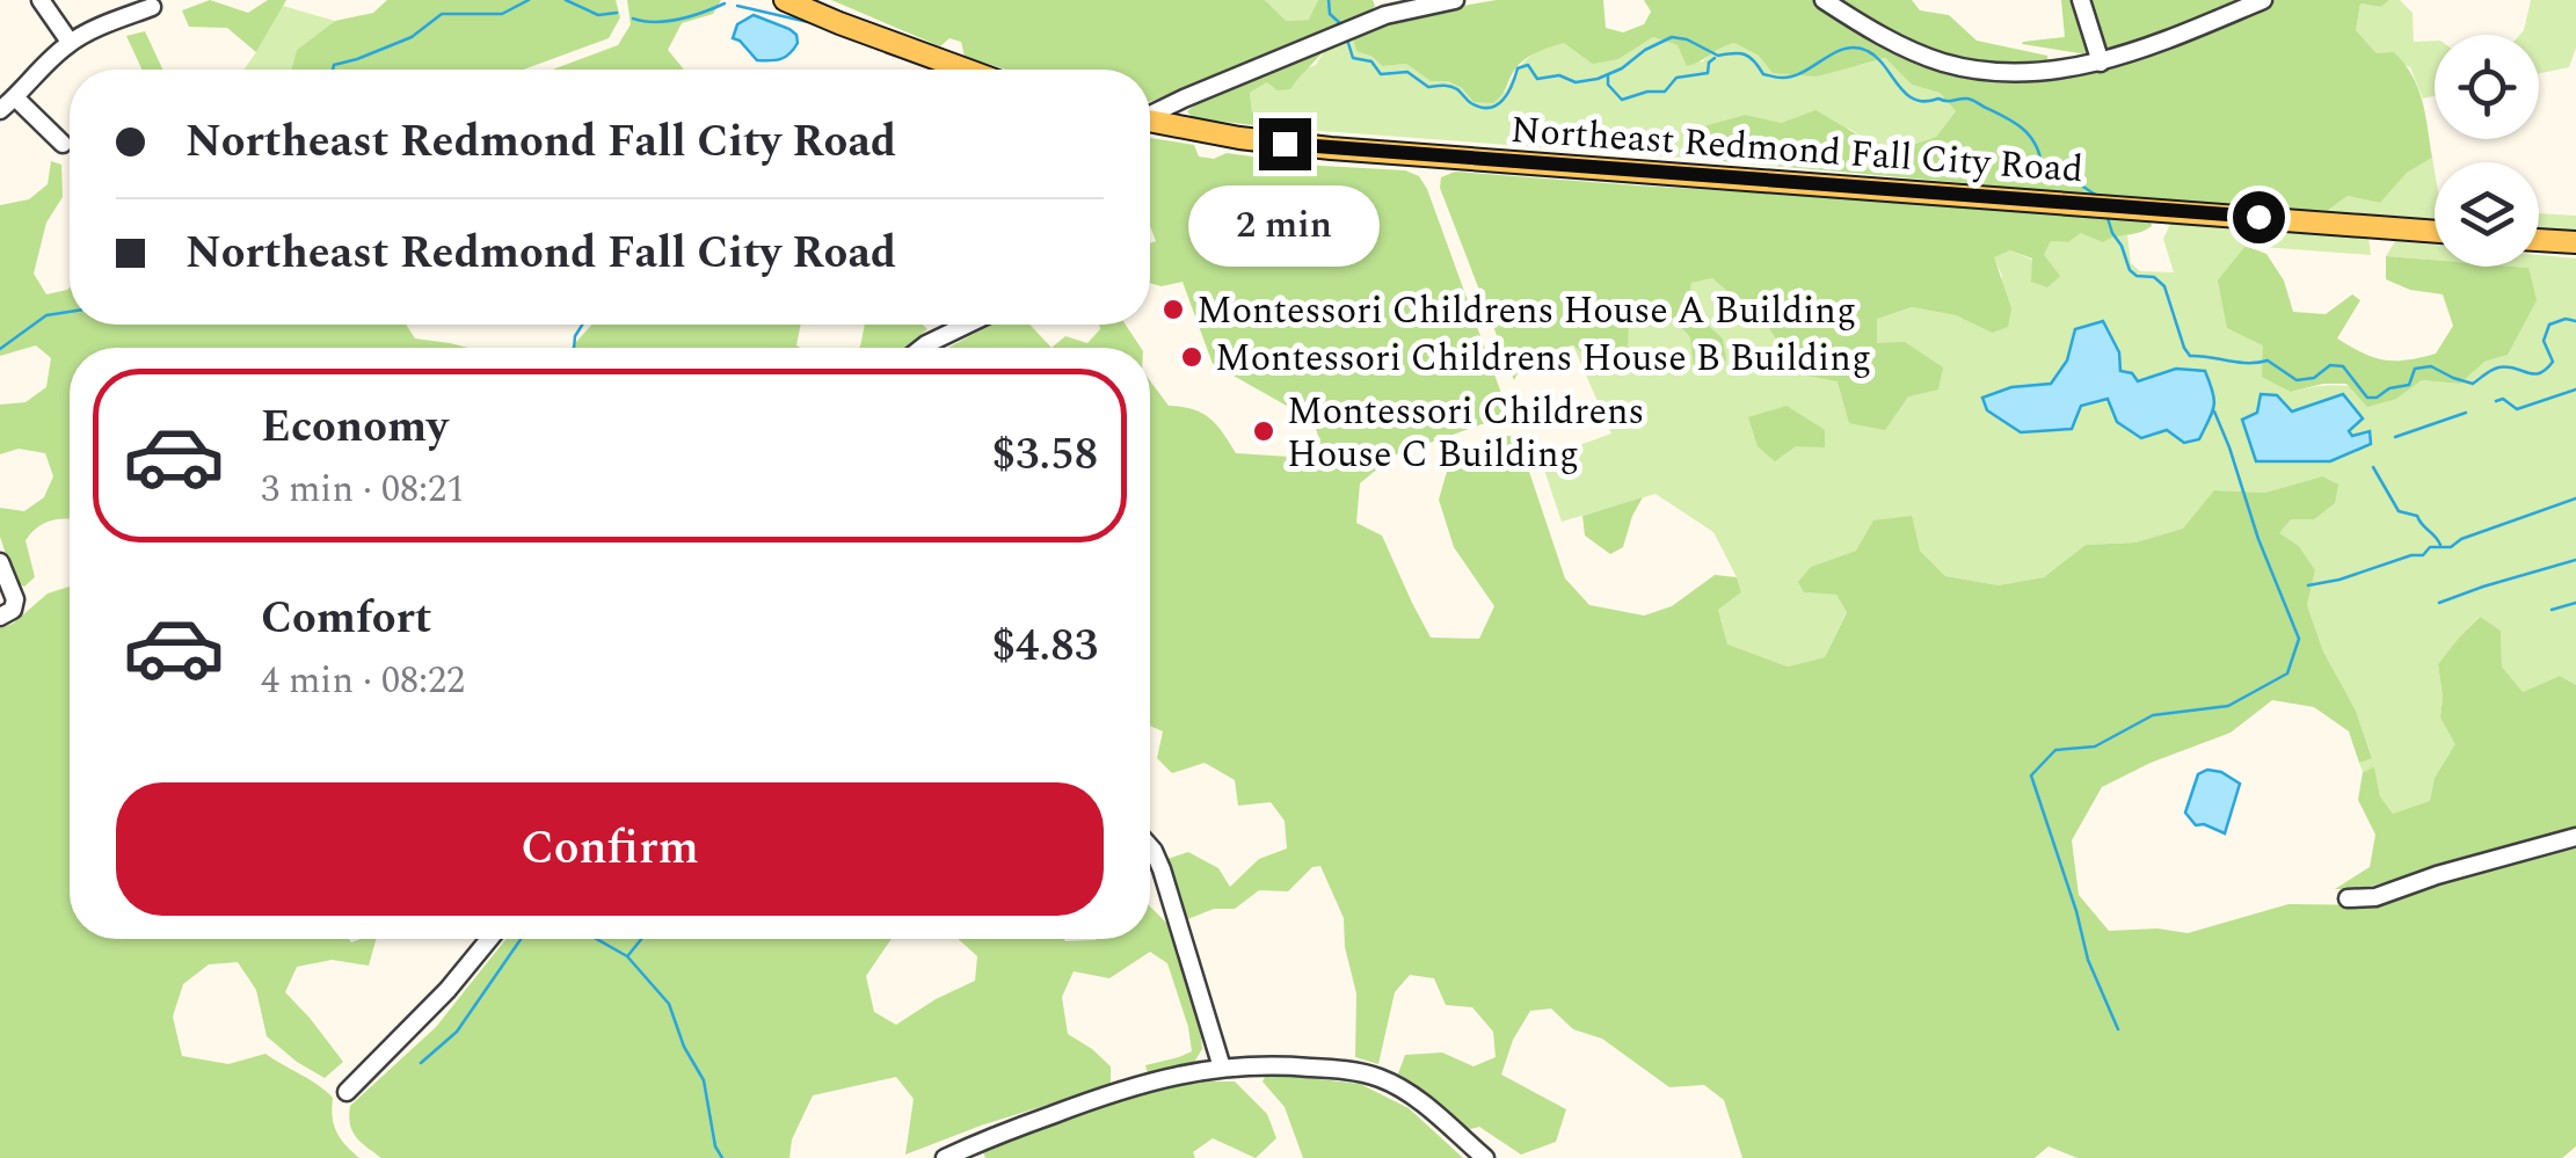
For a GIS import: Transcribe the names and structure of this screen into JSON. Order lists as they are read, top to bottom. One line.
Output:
{"streets":{"main road":["Northeast Redmond Fall City Road"]},"places":["Montessori Childrens House A Building","Montessori Childrens House B Building","Montessori Childrens House C Building"],"page":{"banner":["Northeast Redmond Fall City Road","Northeast Redmond Fall City Road"],"bubble":"2 min","list":[{"name":"Economy","note":"3 min · 08:21","value":"$3.58"},{"name":"Comfort","note":"4 min · 08:22","value":"$4.83"}],"buttons":"Confirm"}}
